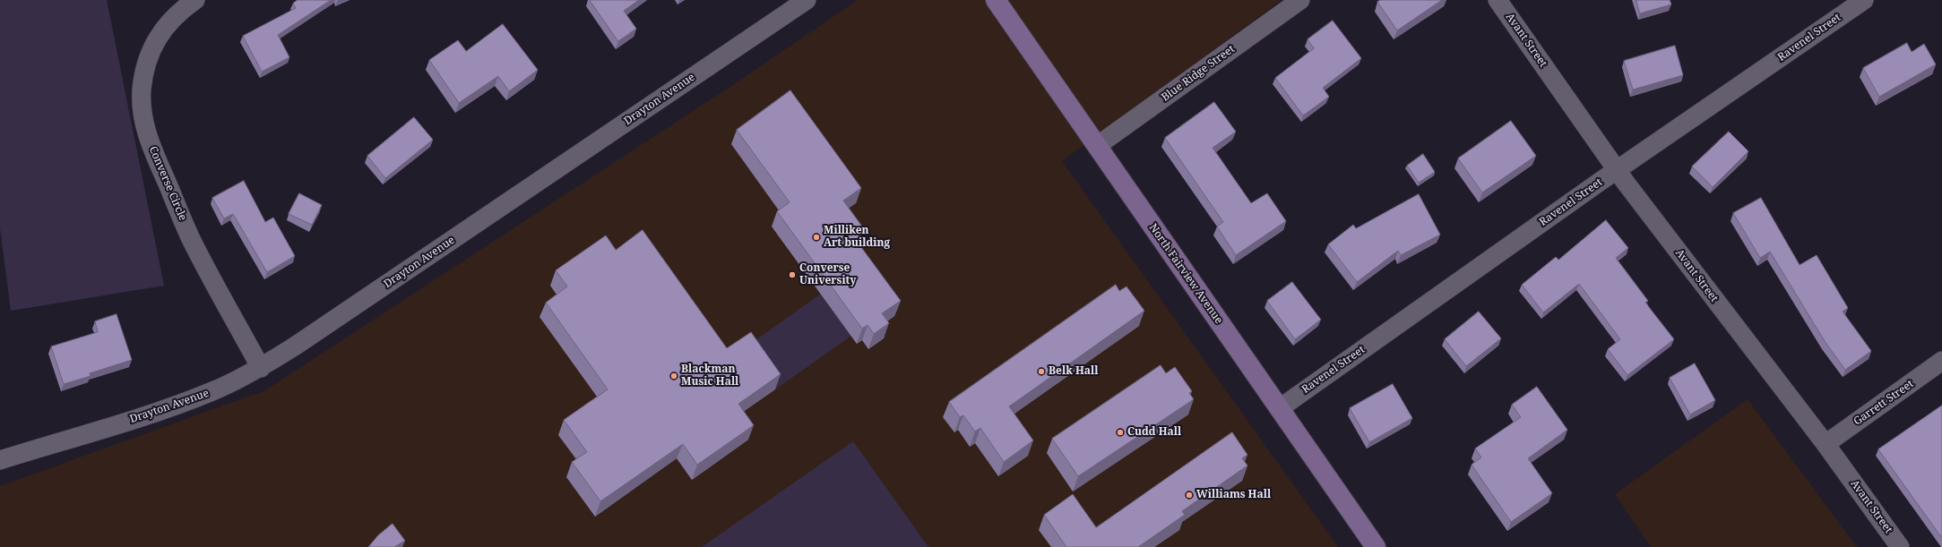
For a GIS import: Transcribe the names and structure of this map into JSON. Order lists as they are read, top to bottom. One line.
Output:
{"streets":{"street":["Ravenel Street","Avant Street","Blue Ridge Street","Drayton Avenue","Converse Circle","North Fairview Avenue","Garrett Street"]},"crossings":[["Ravenel Street","Avant Street"],["Ravenel Street","North Fairview Avenue"],["Avant Street","Garrett Street"],["Blue Ridge Street","North Fairview Avenue"],["Drayton Avenue","Converse Circle"]],"places":["Milliken Art building","Converse University","Belk Hall","Blackman Music Hall","Cudd Hall","Williams Hall"]}
